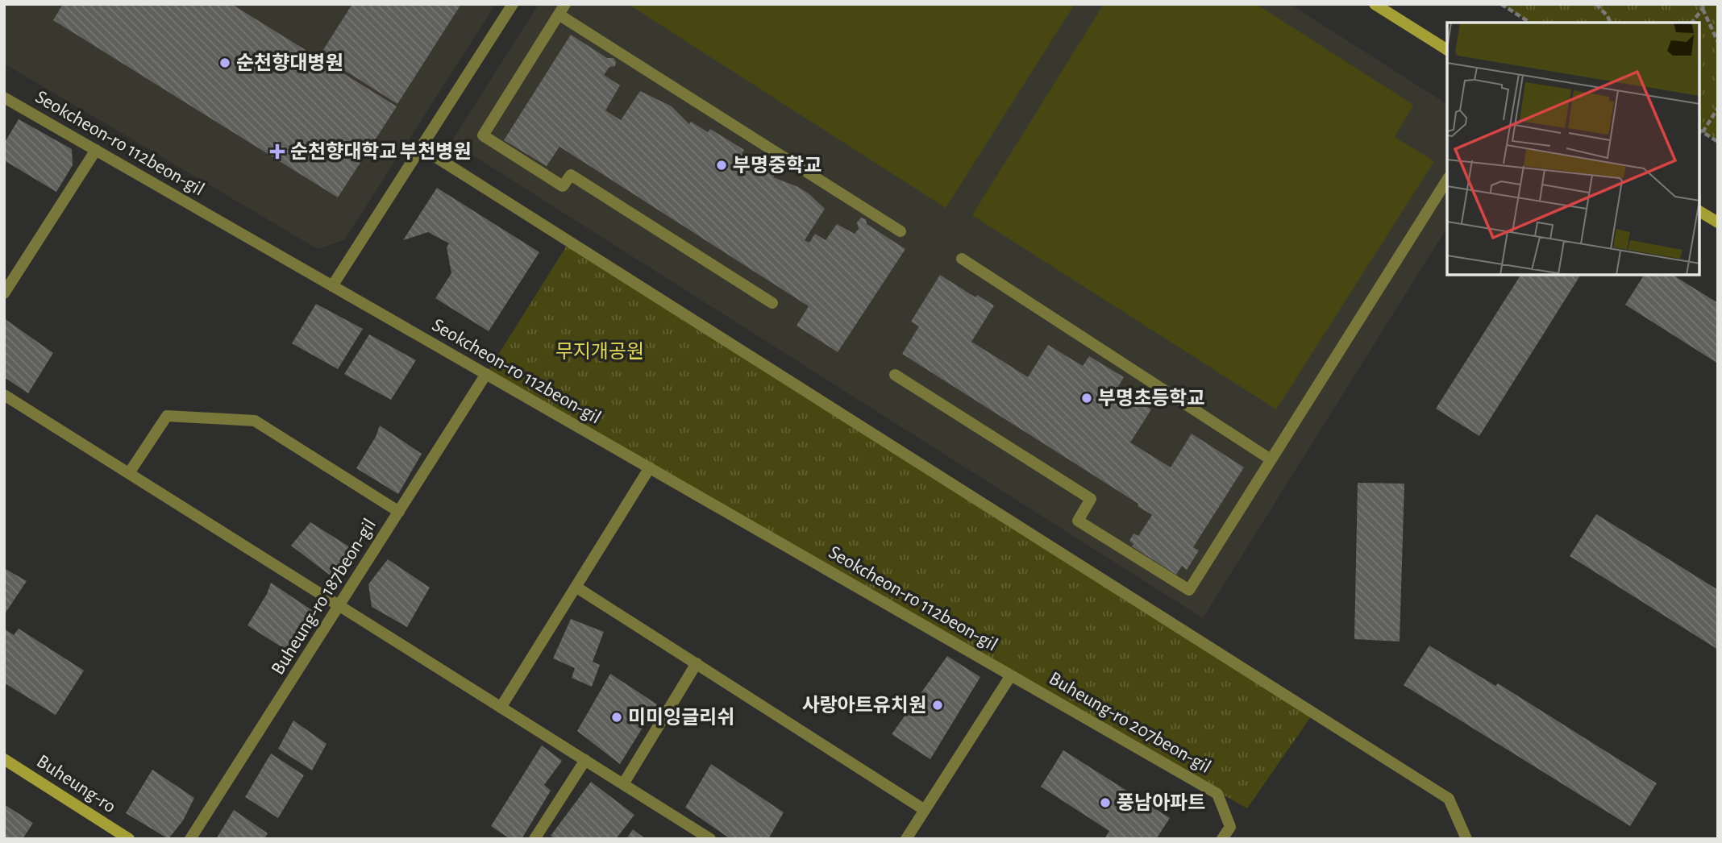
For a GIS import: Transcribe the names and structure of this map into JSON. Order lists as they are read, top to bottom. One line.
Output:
{"streets":{"street":["Seokcheon-ro 112beon-gil","Buheung-ro 187beon-gil","Buheung-ro 207beon-gil","Buheung-ro"]},"crossings":[["Seokcheon-ro 112beon-gil","Buheung-ro 187beon-gil"],["Seokcheon-ro 112beon-gil","Buheung-ro 207beon-gil"]],"parks":["무지개공원"],"places":{"other":["순천향대병원","부명중학교","부명초등학교","사랑아트유치원","미미잉글리쉬","풍남아파트"],"health":["순천향대학교 부천병원"]}}
